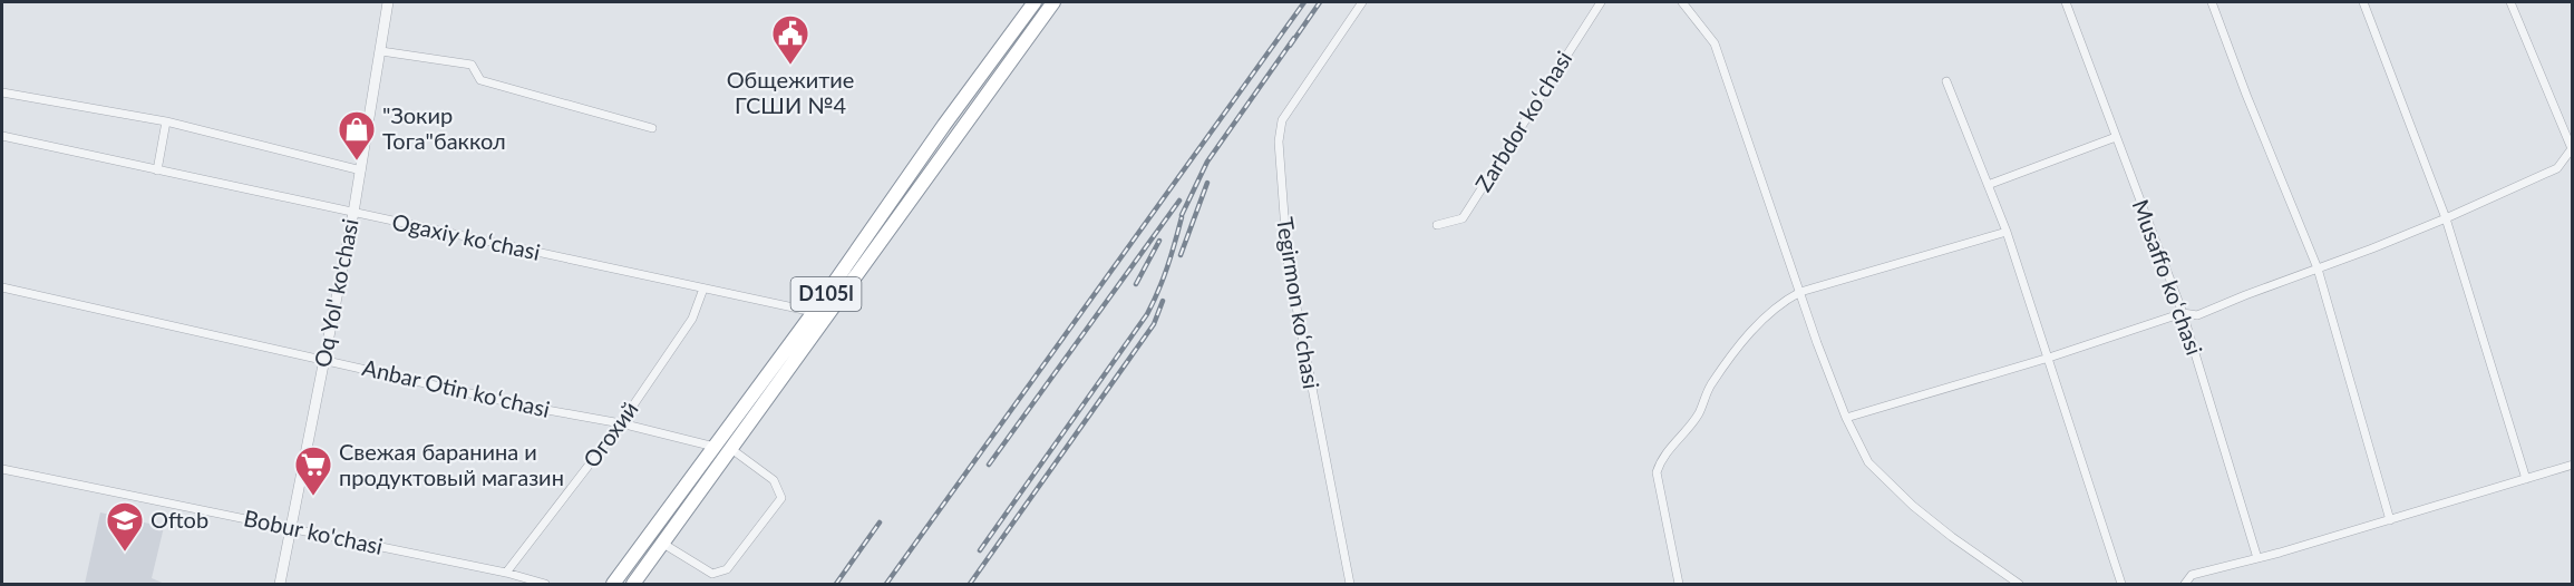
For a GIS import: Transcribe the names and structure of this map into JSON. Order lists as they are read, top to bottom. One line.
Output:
{"streets":{"highway":["D105l"],"street":["Zarbdor koʻchasi","Ogaxiy koʻchasi","Musaffo koʻchasi","Oq Yol' ko'chasi","Tegirmon koʻchasi","Anbar Otin koʻchasi","Огохий","Bobur ko'chasi"]},"crossings":[["Ogaxiy koʻchasi","Oq Yol' ko'chasi"],["Ogaxiy koʻchasi","D105l"],["Ogaxiy koʻchasi","Огохий"],["Oq Yol' ko'chasi","Anbar Otin koʻchasi"],["Oq Yol' ko'chasi","Bobur ko'chasi"],["D105l","Anbar Otin koʻchasi"],["Anbar Otin koʻchasi","Огохий"],["Огохий","Bobur ko'chasi"]],"places":{"public building":["Общежитие ГСШИ №4"],"shop":["\"Зокир Тога\"баккол"],"supermarket":["Свежая баранина и продуктовый магазин"],"school or university":["Oftob"]}}
